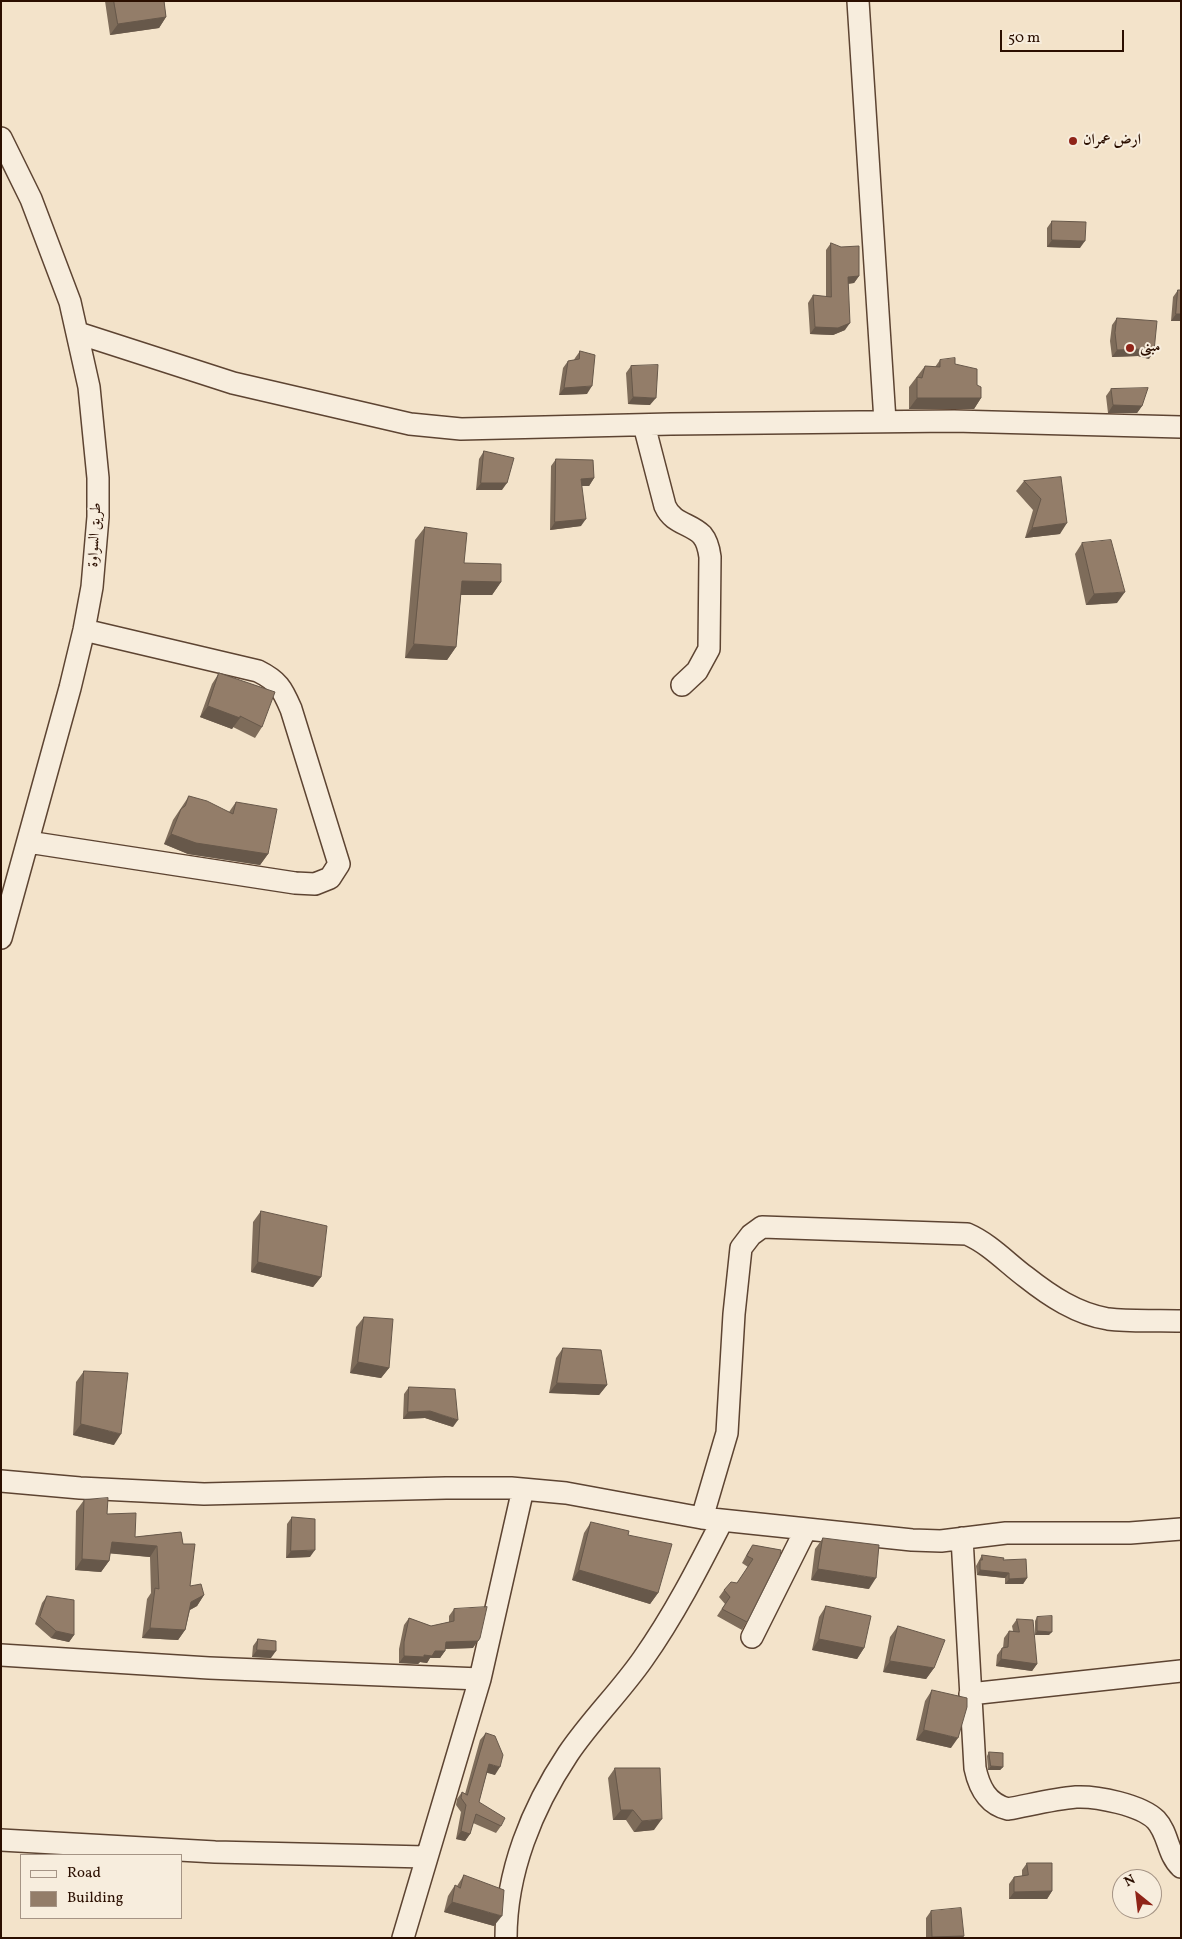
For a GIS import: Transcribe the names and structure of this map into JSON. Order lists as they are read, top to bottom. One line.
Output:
{"streets":{"street":["طريق السواوة"]},"places":["ارض عمران","مبنى"],"legend":["Road","Building"],"scale_bar":"50 m","north":"top left"}
